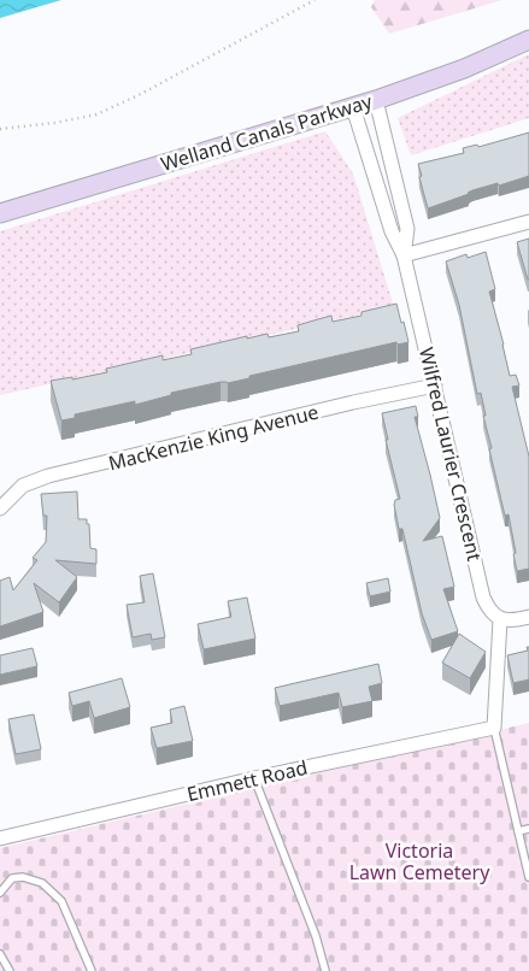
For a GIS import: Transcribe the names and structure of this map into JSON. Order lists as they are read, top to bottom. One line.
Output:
{"streets":{"main road":["Welland Canals Parkway"],"street":["MacKenzie King Avenue","Wilfred Laurier Crescent","Emmett Road"]},"crossings":[["Welland Canals Parkway","Wilfred Laurier Crescent"],["MacKenzie King Avenue","Wilfred Laurier Crescent"]],"parks":["Victoria Lawn Cemetery"]}
